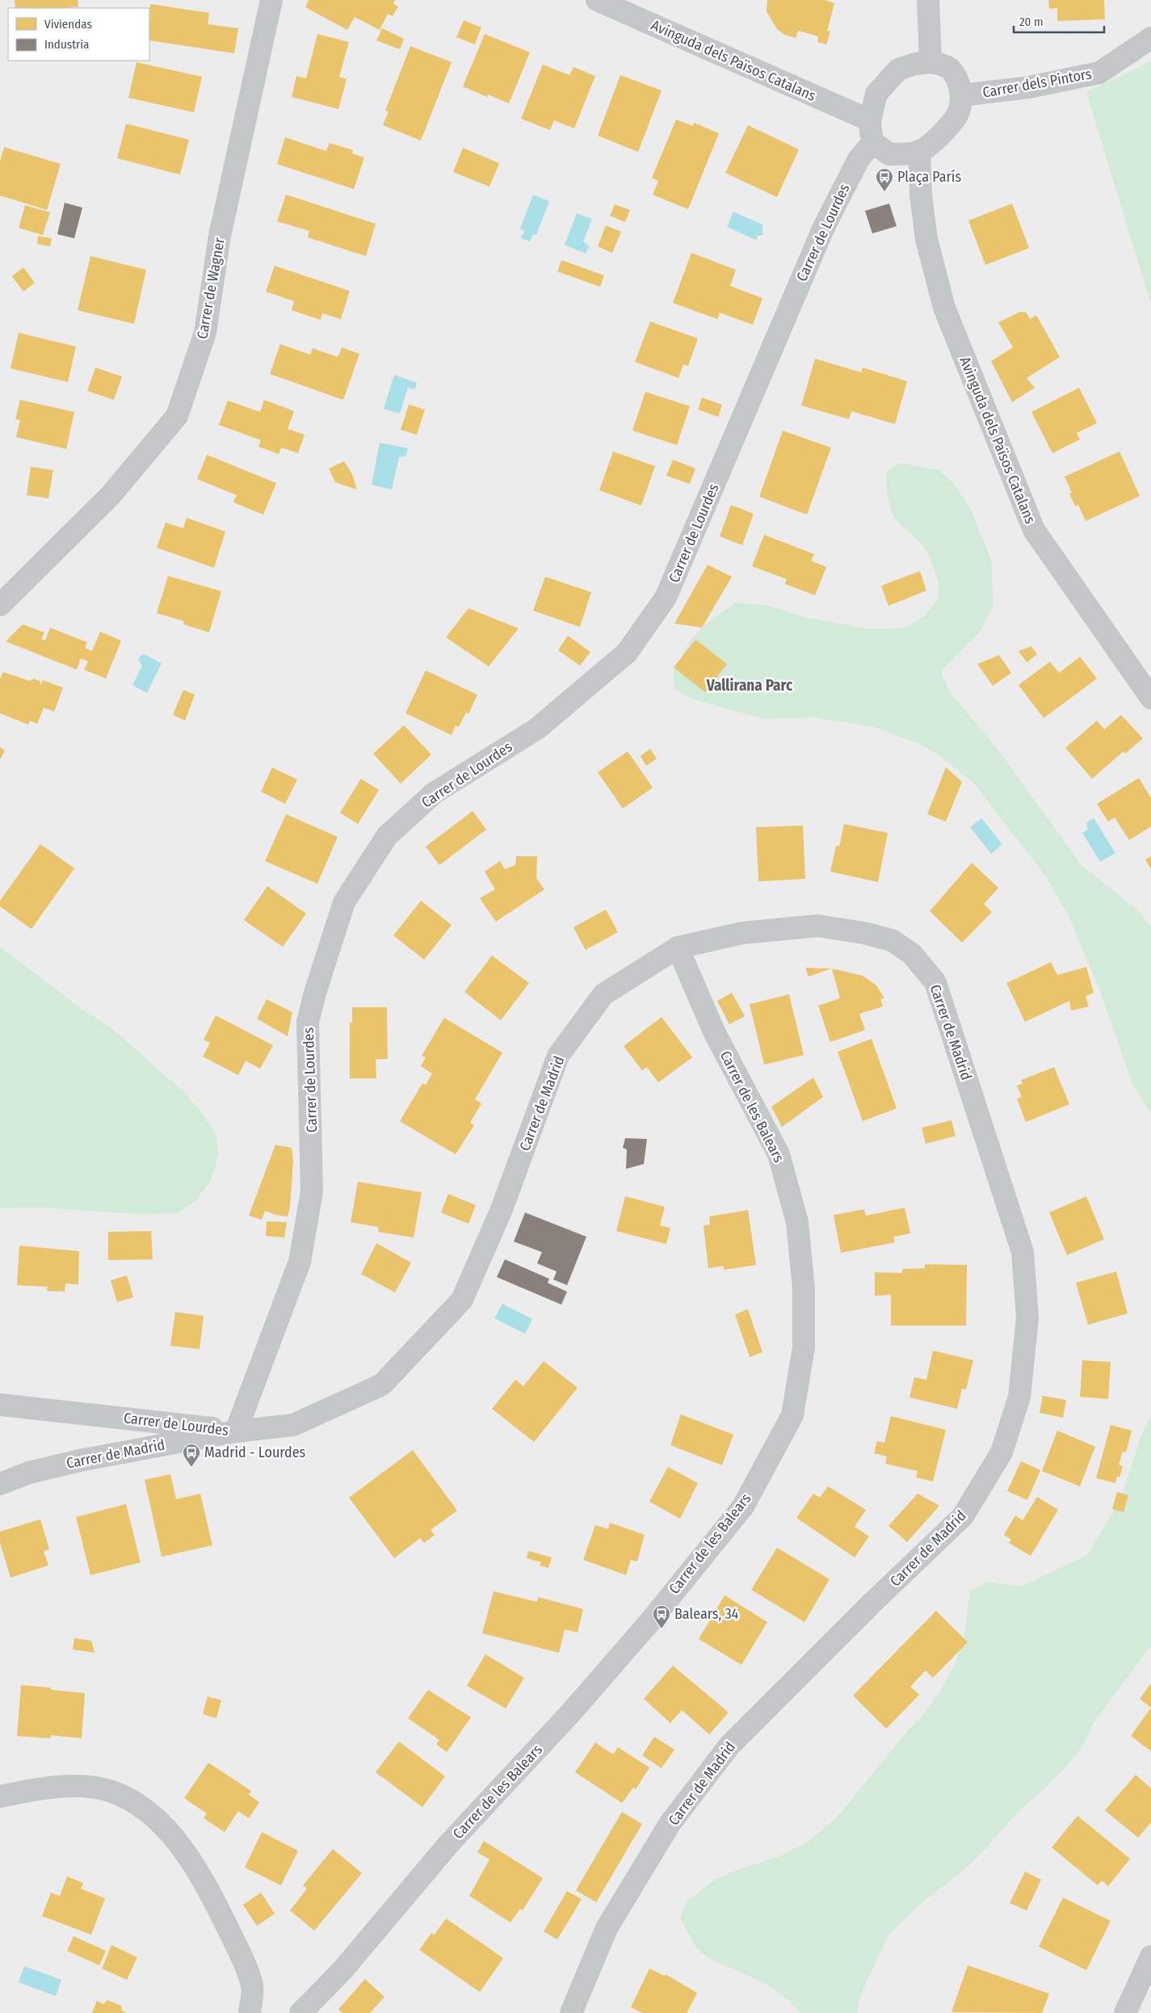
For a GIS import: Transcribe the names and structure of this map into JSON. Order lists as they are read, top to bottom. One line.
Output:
{"streets":{"street":["Avinguda dels Països Catalans","Carrer dels Pintors","Carrer de Lourdes","Carrer de Wagner","Carrer de Madrid","Carrer de les Balears"]},"crossings":[["Avinguda dels Països Catalans","Carrer dels Pintors"],["Avinguda dels Països Catalans","Carrer de Lourdes"],["Carrer dels Pintors","Carrer de Lourdes"],["Carrer de Lourdes","Carrer de Madrid"],["Carrer de Madrid","Carrer de les Balears"]],"districts":["Vallirana Parc"],"places":{"bus stop":["Plaça París","Madrid - Lourdes","Balears, 34"]},"legend":["Viviendas","Industria"],"scale_bar":"20 m"}
